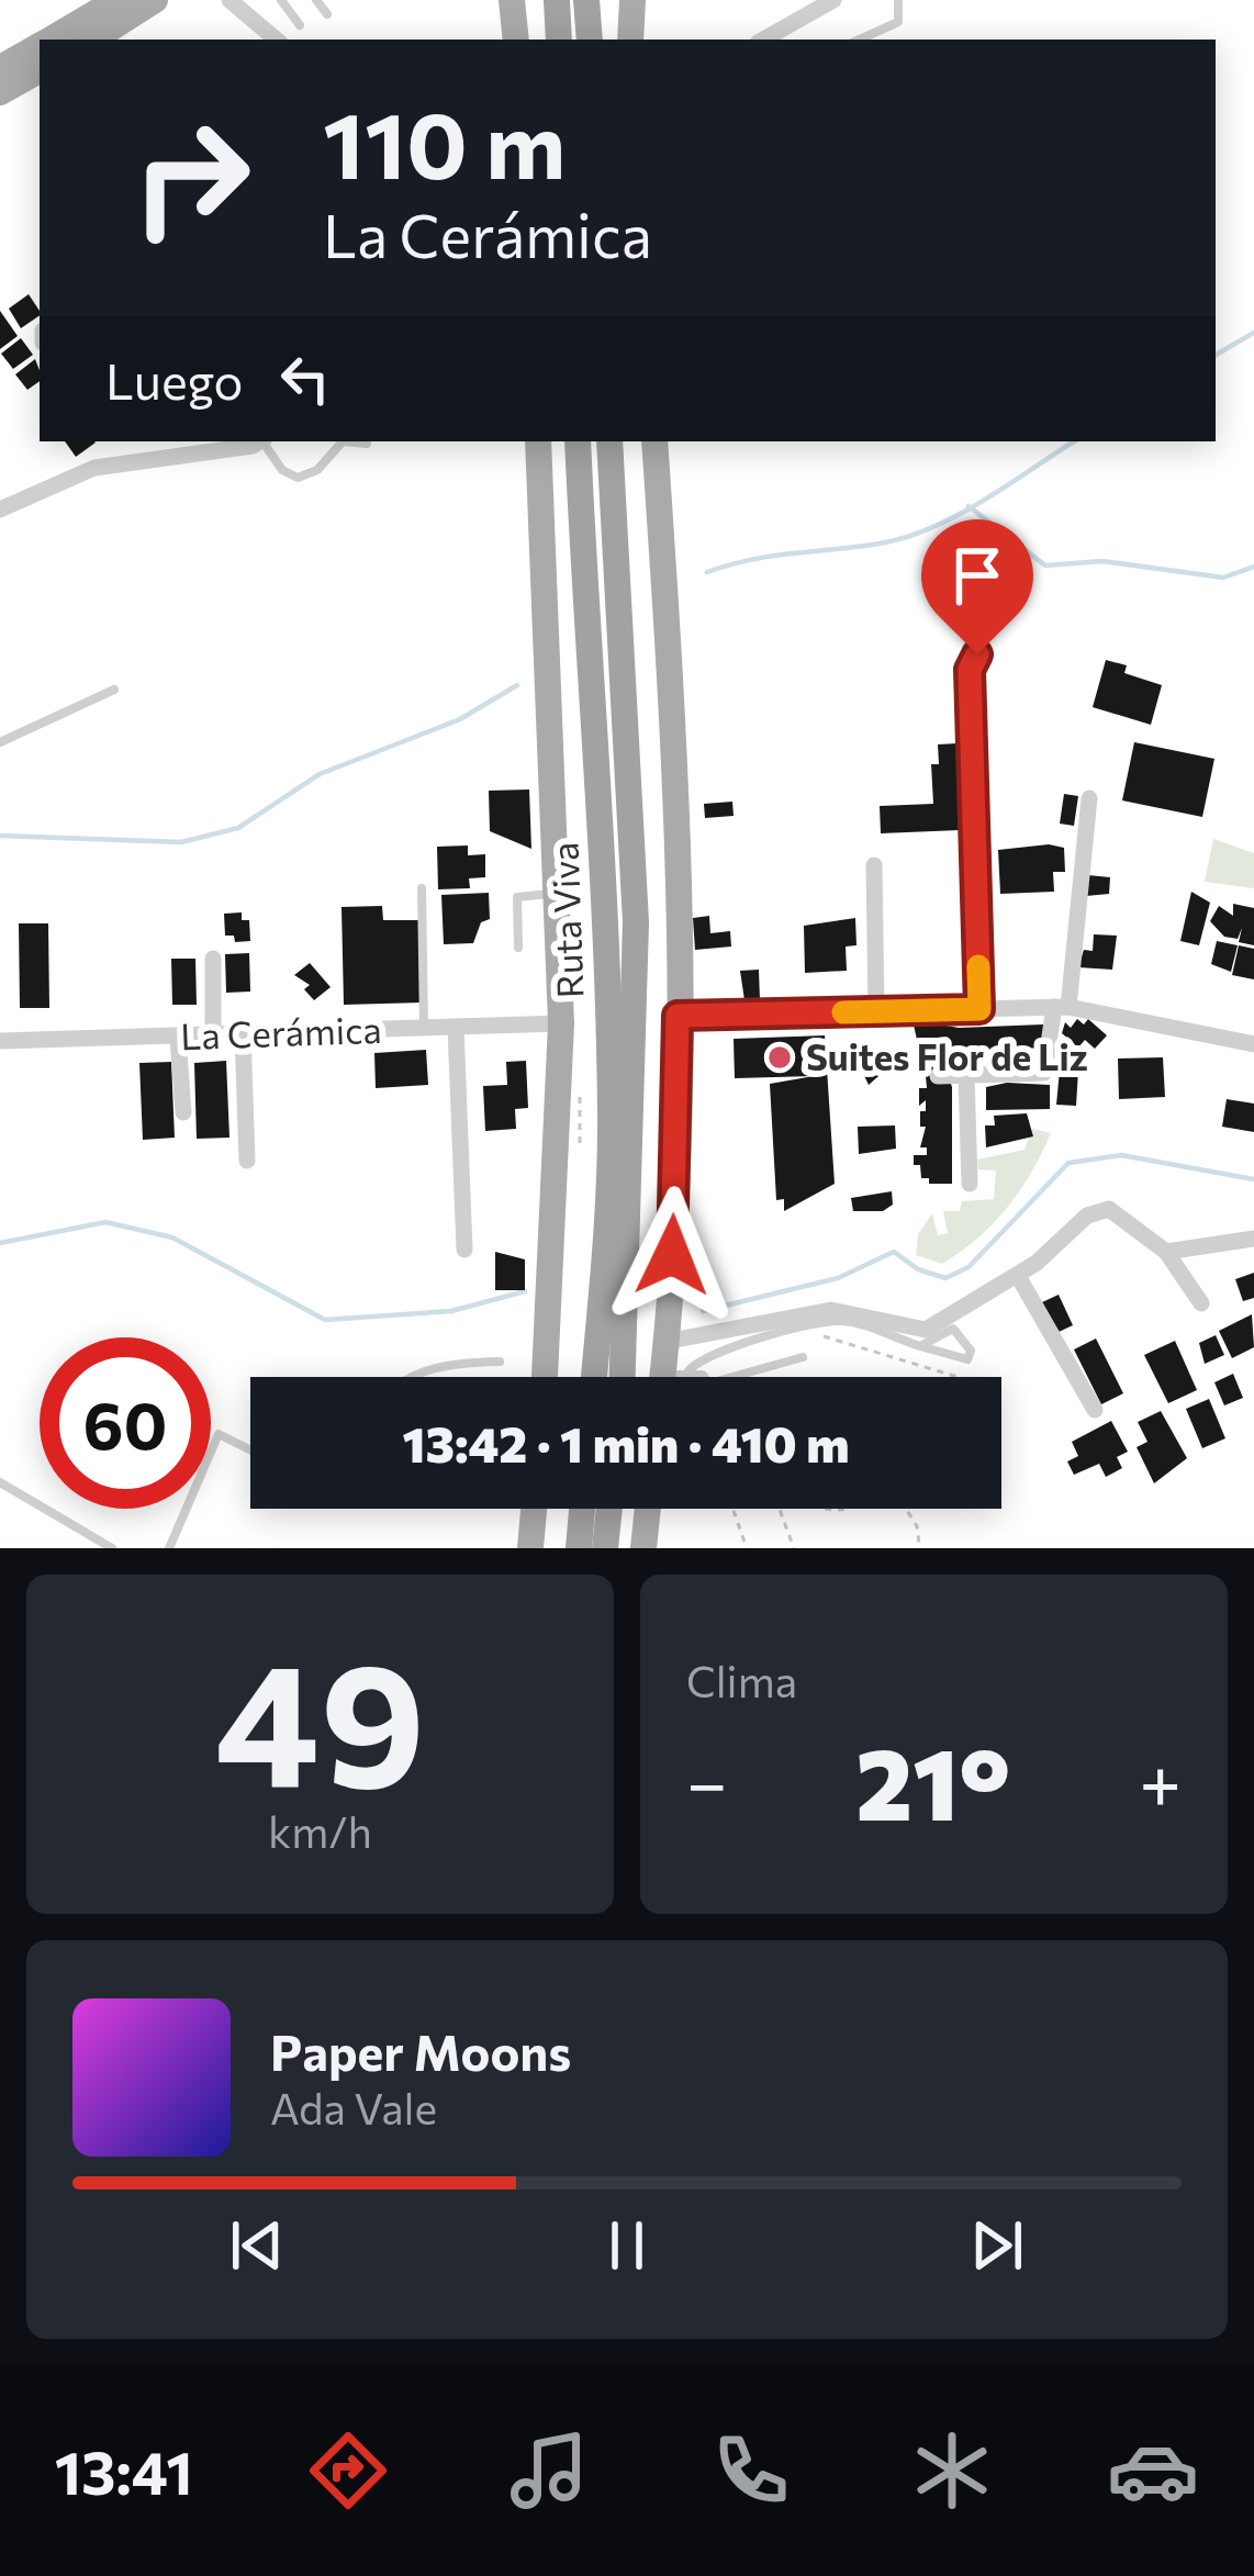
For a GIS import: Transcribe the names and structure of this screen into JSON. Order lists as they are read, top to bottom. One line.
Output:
{"streets":{"highway":["Ruta Viva"],"street":["La Cerámica"]},"crossings":[["Ruta Viva","La Cerámica"]],"places":["Suites Flor de Liz"],"page":{"turn":["110 m","La Cerámica"],"then":"Luego","limit":"60","trip":"13:42 · 1 min · 410 m","tile":[["49","km/h"],"Clima"],"heat":["−","21°","+"],"song":["Paper Moons","Ada Vale"],"tabs":"13:41"}}
